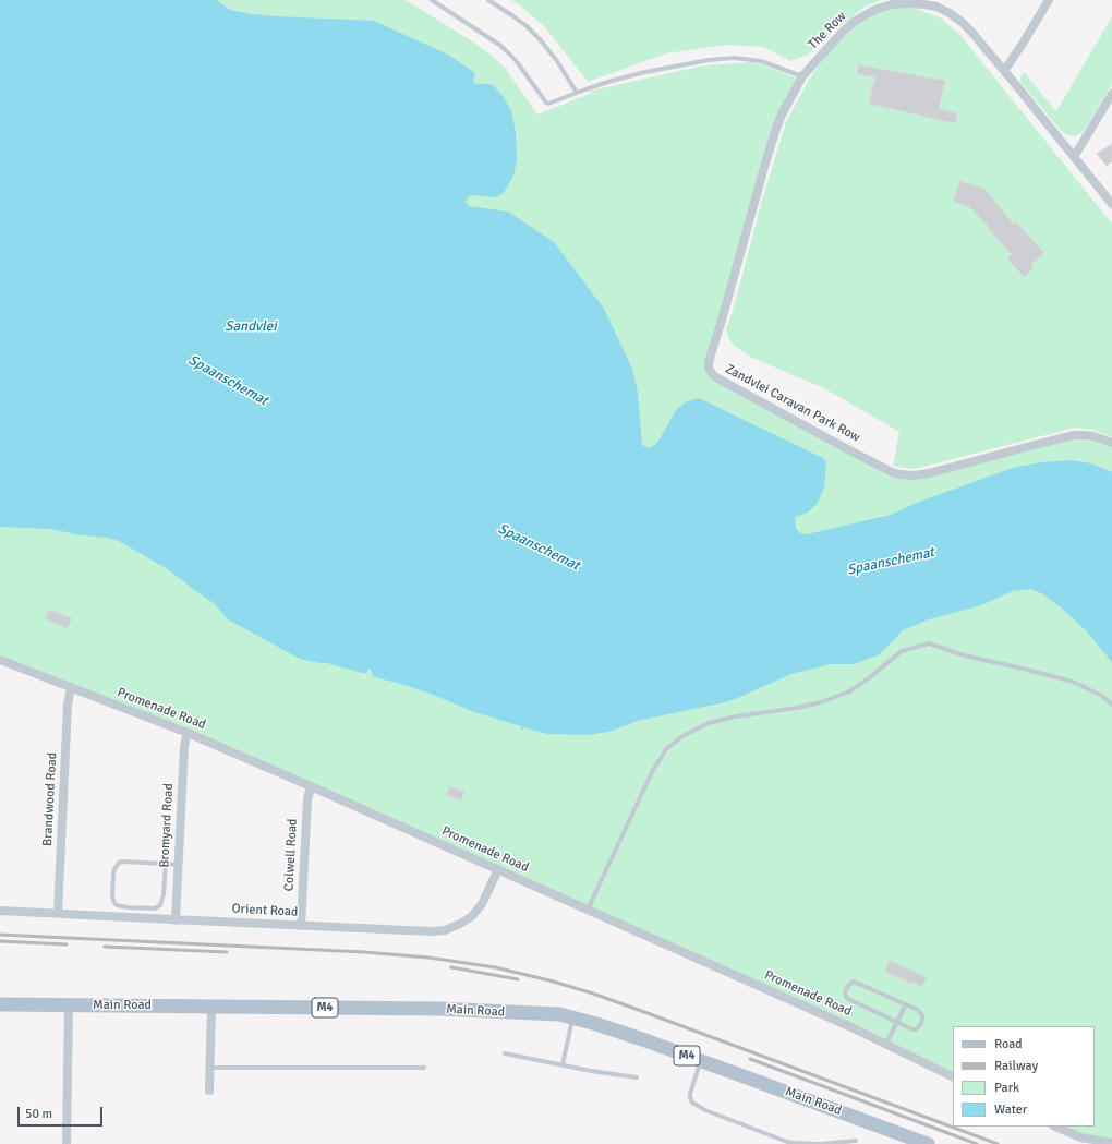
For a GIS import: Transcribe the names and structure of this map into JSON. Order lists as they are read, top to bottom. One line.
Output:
{"streets":{"main road":["Main Road","M4"],"street":["The Row","Zandvlei Caravan Park Row","Promenade Road","Brandwood Road","Bromyard Road","Colwell Road","Orient Road"]},"crossings":[["The Row","Zandvlei Caravan Park Row"],["Promenade Road","Brandwood Road"],["Promenade Road","Bromyard Road"],["Promenade Road","Colwell Road"],["Promenade Road","Orient Road"],["Brandwood Road","Orient Road"],["Bromyard Road","Orient Road"],["Colwell Road","Orient Road"]],"water":["Sandvlei","Spaanschemat"],"legend":["Road","Railway","Park","Water"],"scale_bar":"50 m"}
